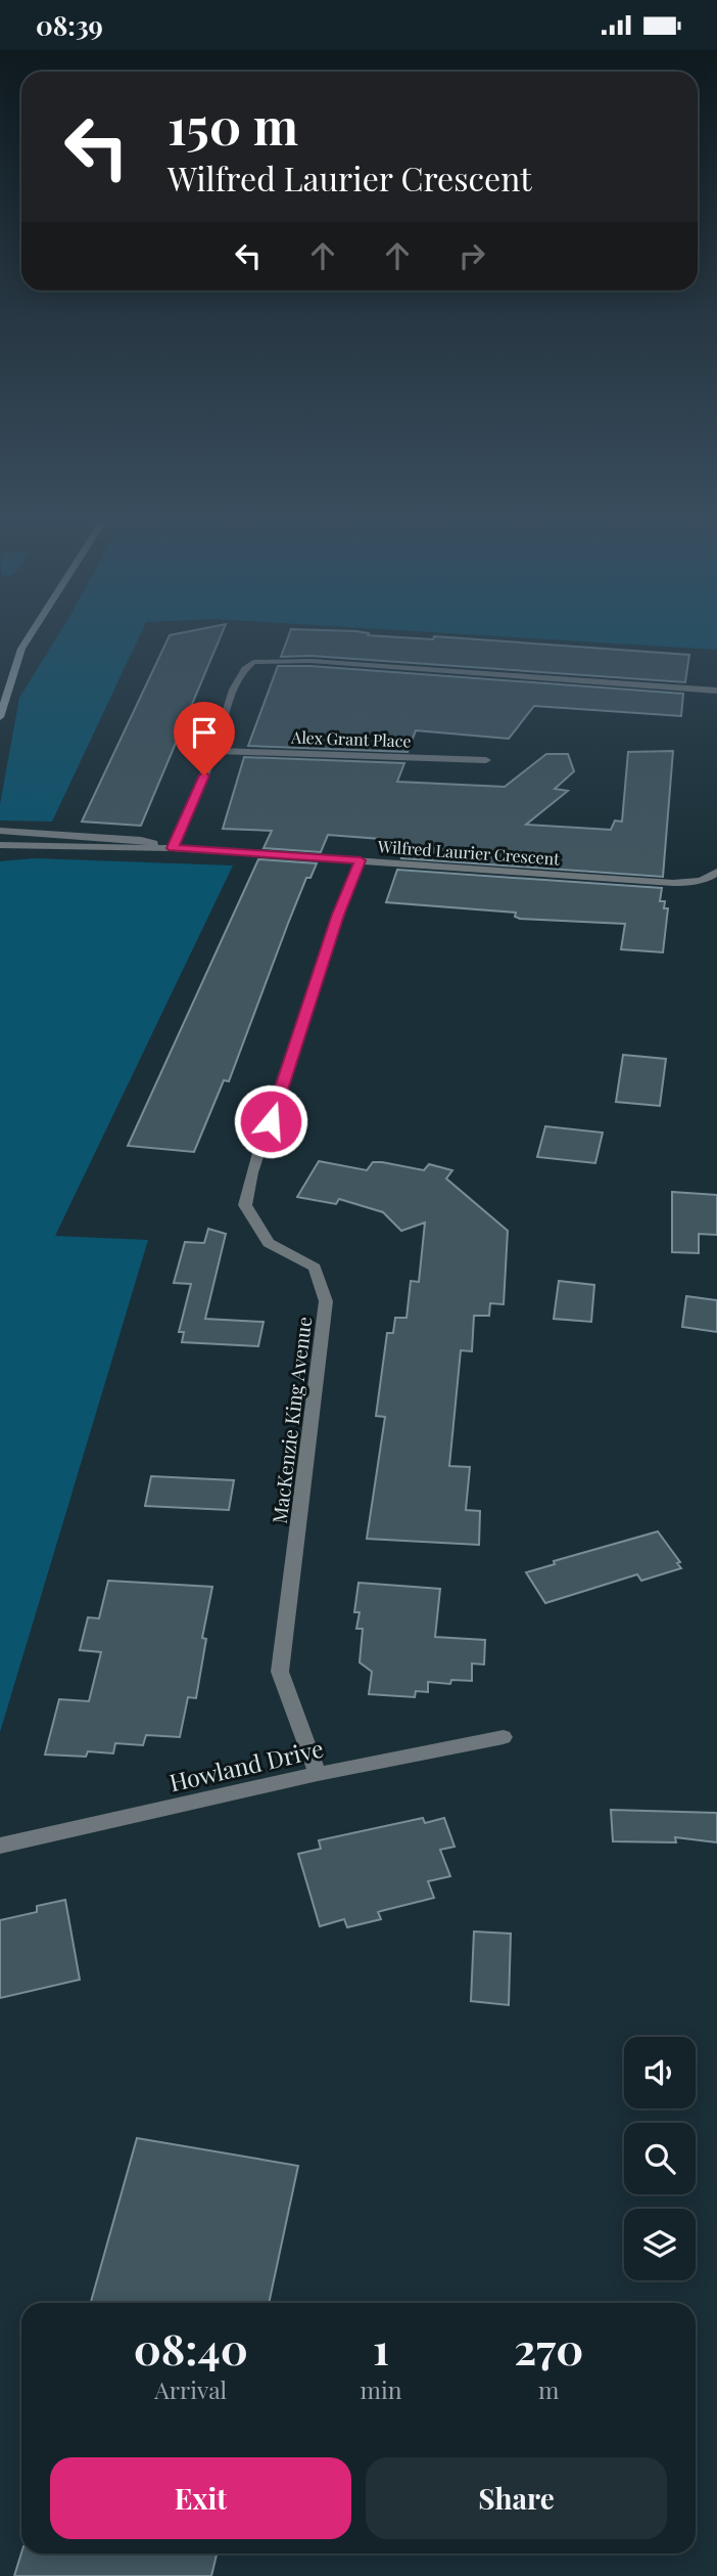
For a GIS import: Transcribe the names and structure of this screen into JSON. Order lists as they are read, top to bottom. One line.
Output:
{"streets":{"street":["Alex Grant Place","Wilfred Laurier Crescent","MacKenzie King Avenue","Howland Drive"]},"crossings":[["Wilfred Laurier Crescent","MacKenzie King Avenue"],["MacKenzie King Avenue","Howland Drive"]],"page":{"status":"08:39","turn":["150 m","Wilfred Laurier Crescent"],"eta":["08:40","Arrival","1","min","270","m"],"buttons":["Exit","Share"]}}
